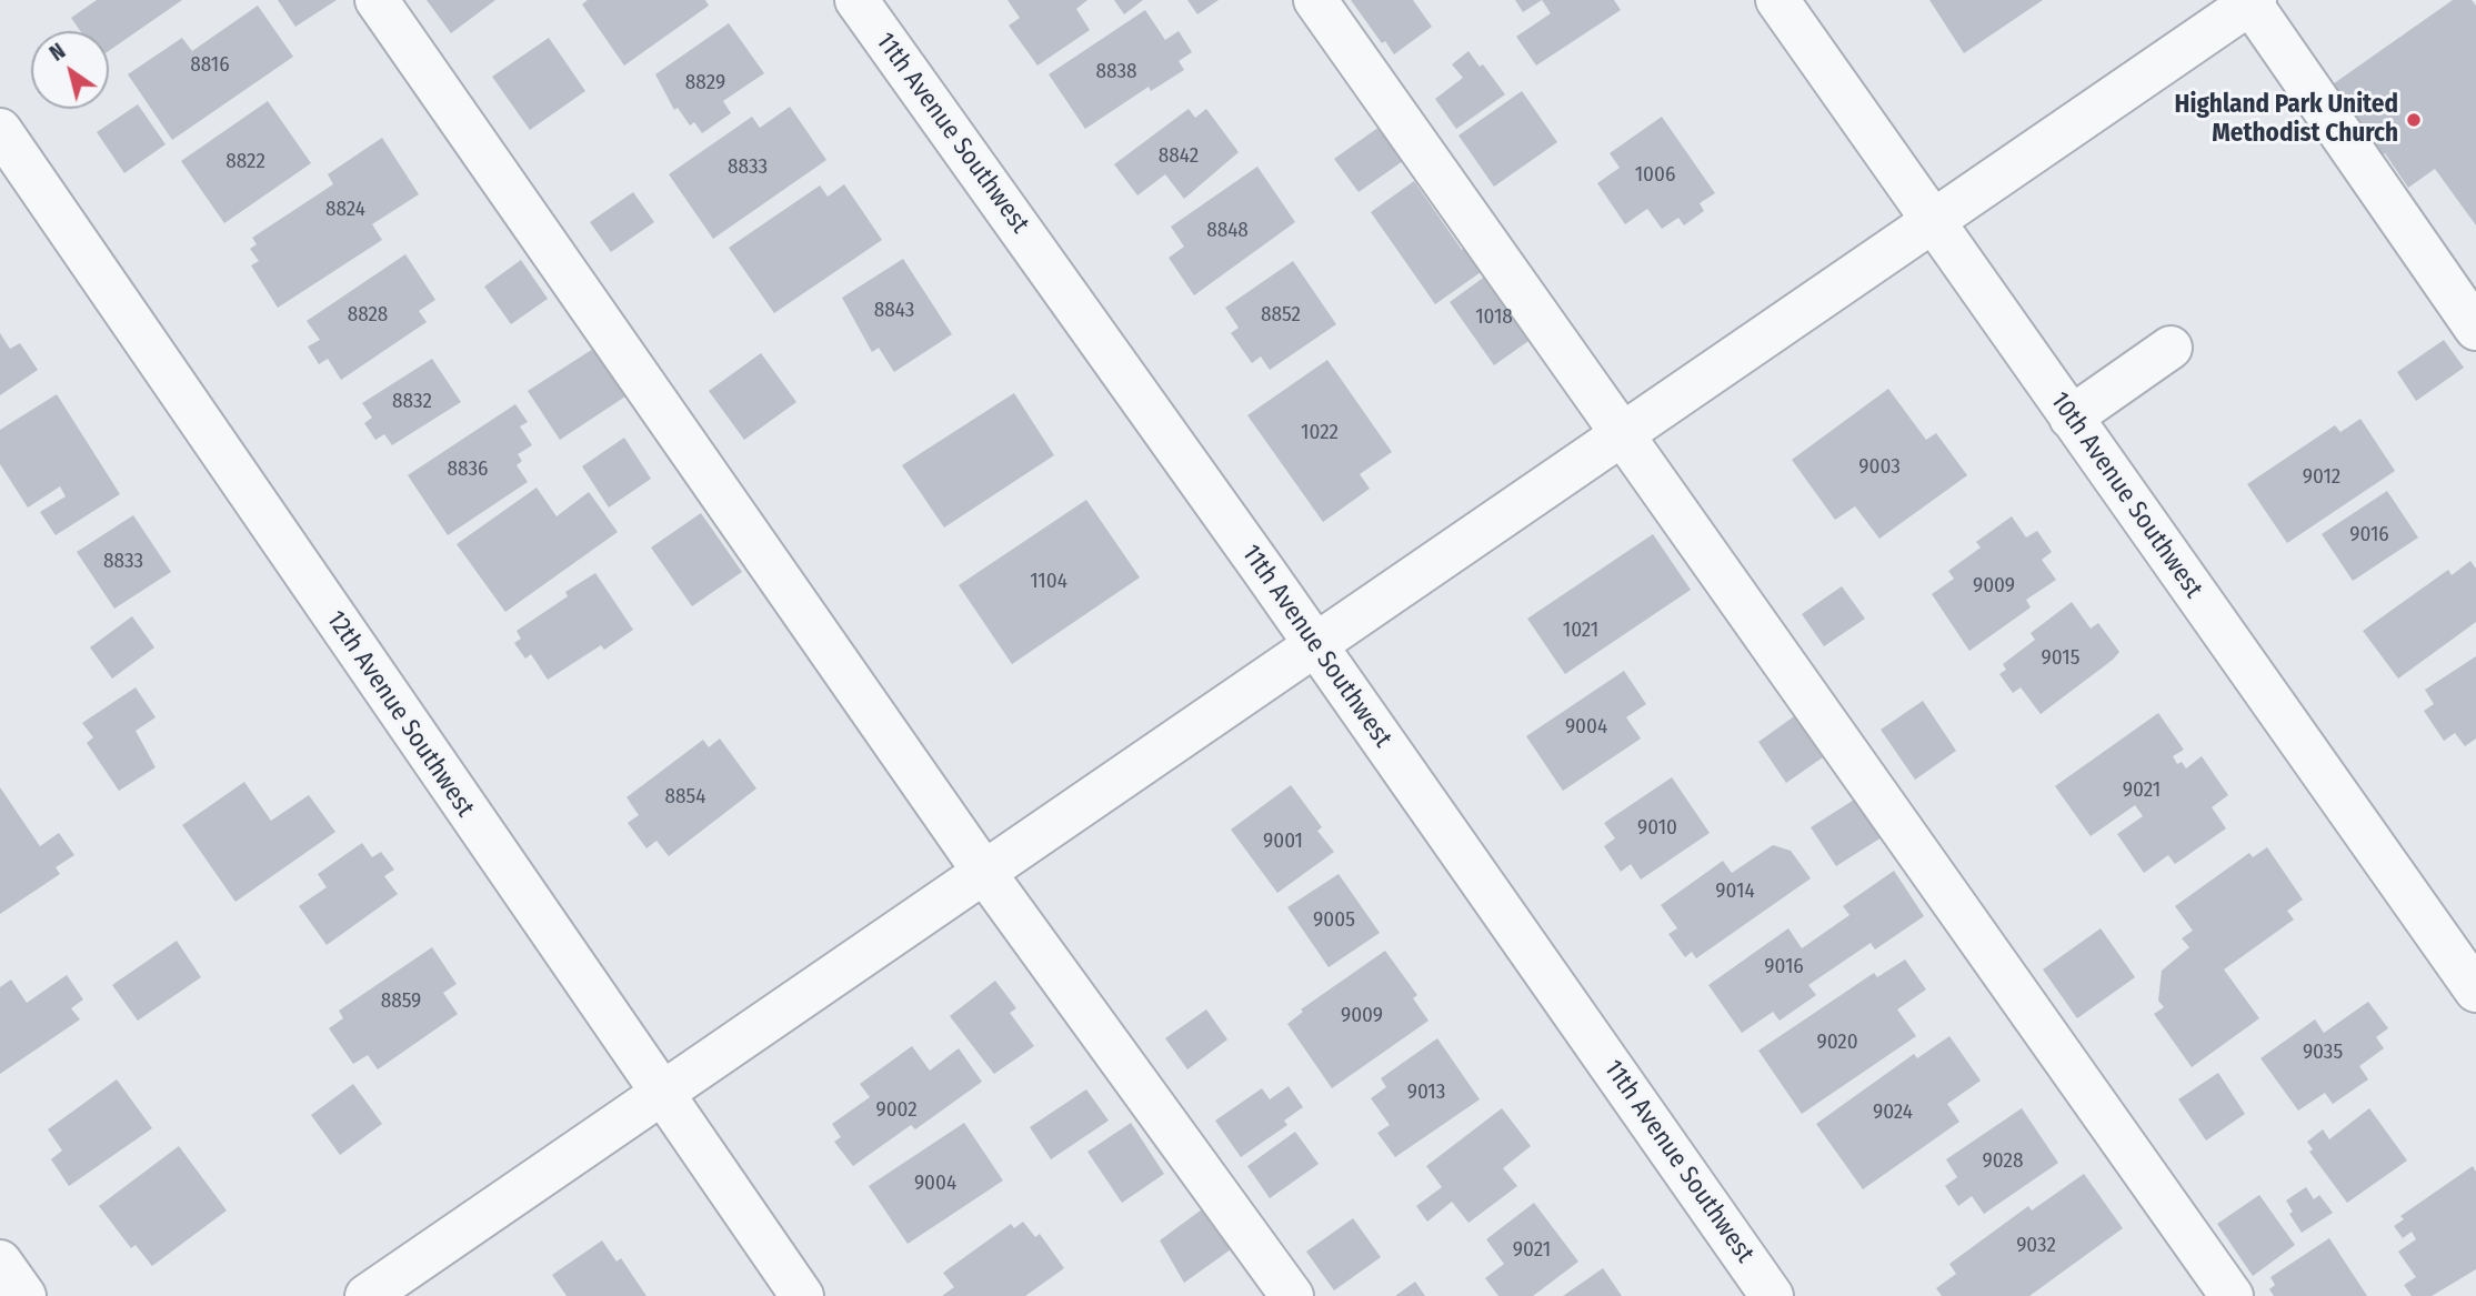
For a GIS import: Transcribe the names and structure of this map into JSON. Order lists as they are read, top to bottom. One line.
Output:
{"streets":{"street":["11th Avenue Southwest","10th Avenue Southwest","12th Avenue Southwest"]},"places":["Highland Park United Methodist Church"],"house_numbers":["8816","8838","8829","8842","8822","8833","1006","8824","8848","8843","8828","8852","1018","8832","1022","9003","8836","9012","9016","8833","1104","9009","1021","9015","9004","9021","8854","9010","9001","9014","9005","9016","8859","9009","9020","9035","9013","9002","9024","9028","9004","9032","9021"],"north":"top left"}
